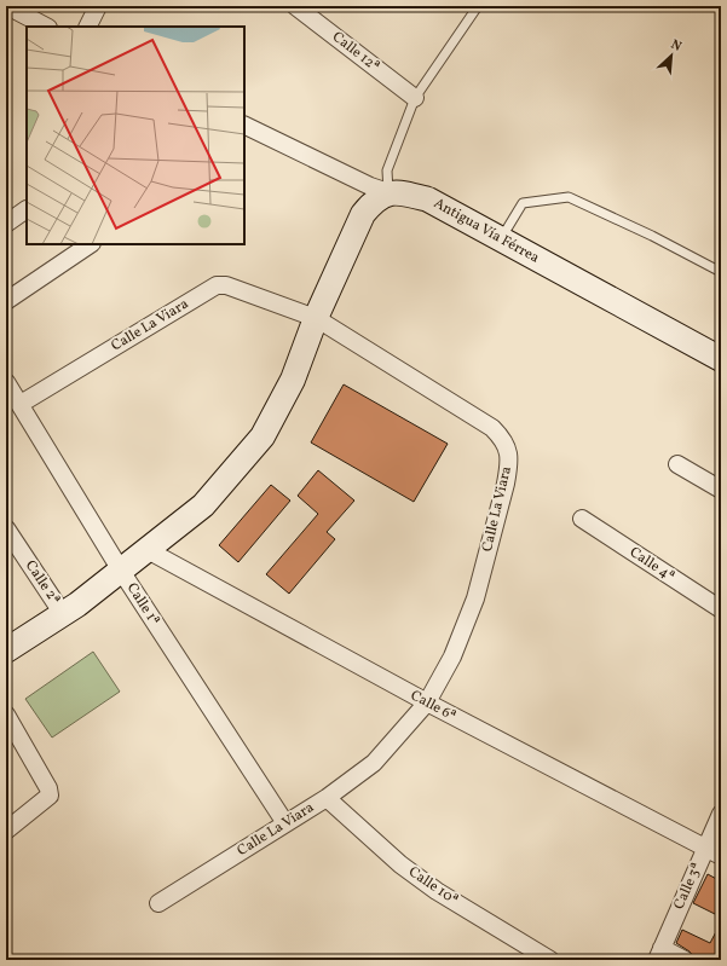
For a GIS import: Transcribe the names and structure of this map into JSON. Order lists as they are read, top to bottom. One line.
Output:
{"streets":{"street":["Calle 12ª","Antigua Vía Férrea","Calle La Viara","Calle 4ª","Calle 2ª","Calle 1ª","Calle 6ª","Calle 10ª","Calle 3ª"]},"crossings":[["Calle La Viara","Calle 1ª"],["Calle La Viara","Calle 6ª"],["Calle La Viara","Calle 10ª"],["Calle 6ª","Calle 3ª"]],"north":"top right"}
